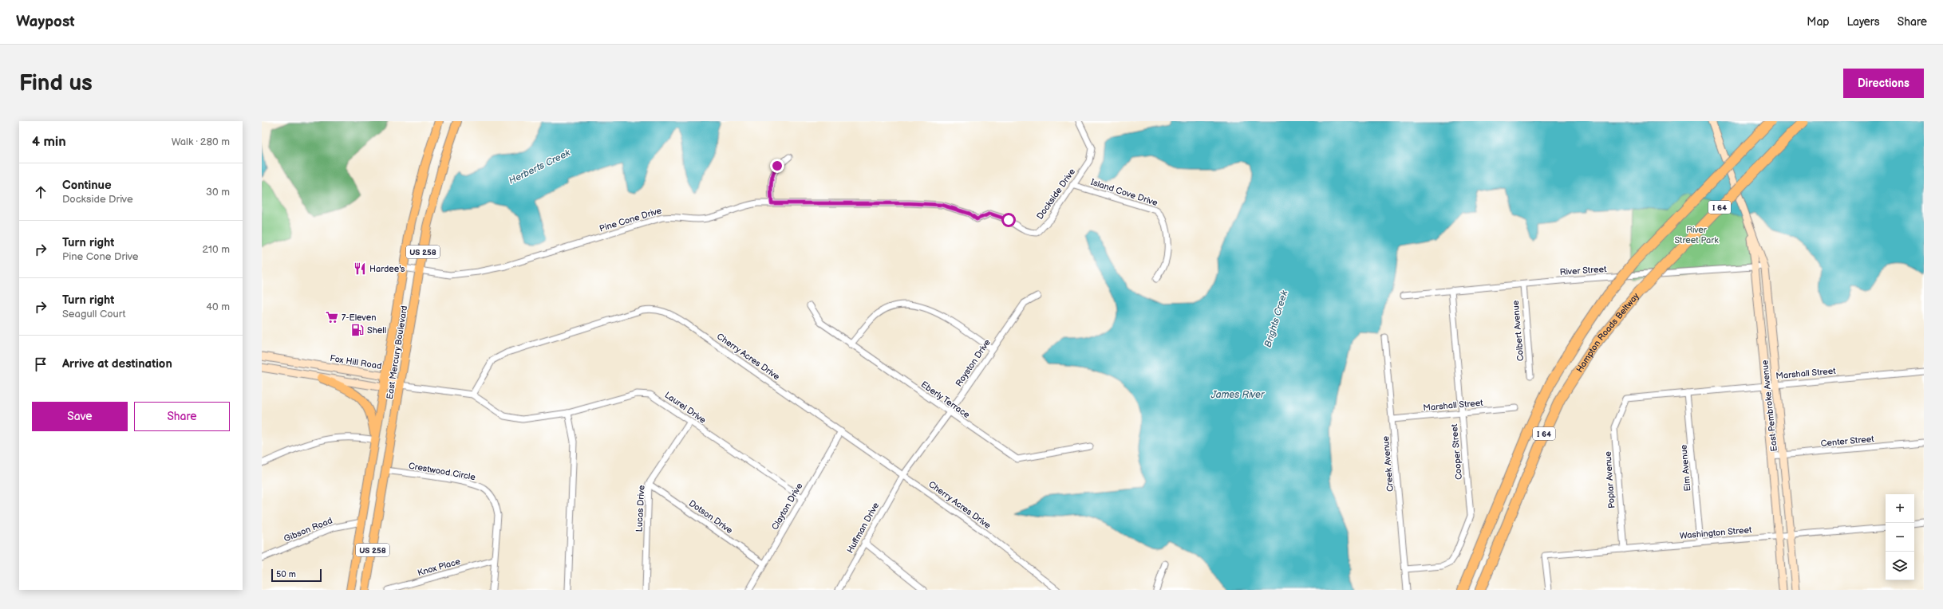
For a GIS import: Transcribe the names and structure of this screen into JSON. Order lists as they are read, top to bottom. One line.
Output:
{"streets":{"highway":["I 64","Hampton Roads Beltway"],"main road":["US 258","East Mercury Boulevard","Fox Hill Road","East Pembroke Avenue"],"street":["Island Cove Drive","Dockside Drive","Pine Cone Drive","River Street","Colbert Avenue","Cherry Acres Drive","Royston Drive","Marshall Street","Eberly Terrace","Laurel Drive","Center Street","Cooper Street","Creek Avenue","Elm Avenue","Crestwood Circle","Poplar Avenue","Clayton Drive","Lucas Drive","Dotson Drive","Huffman Drive","Gibson Road","Washington Street","Knox Place"]},"crossings":[["Island Cove Drive","Dockside Drive"],["Dockside Drive","Pine Cone Drive"],["Pine Cone Drive","East Mercury Boulevard"],["River Street","Colbert Avenue"],["River Street","East Pembroke Avenue"],["River Street","Cooper Street"],["East Mercury Boulevard","Fox Hill Road"],["East Mercury Boulevard","Crestwood Circle"],["East Mercury Boulevard","Gibson Road"],["Cherry Acres Drive","Royston Drive"],["Cherry Acres Drive","Laurel Drive"],["Cherry Acres Drive","Clayton Drive"],["Cherry Acres Drive","Huffman Drive"],["Royston Drive","Eberly Terrace"],["Royston Drive","Huffman Drive"],["Marshall Street","East Pembroke Avenue"],["Marshall Street","Cooper Street"],["Marshall Street","Creek Avenue"],["Marshall Street","Elm Avenue"],["Marshall Street","Poplar Avenue"],["East Pembroke Avenue","Center Street"],["East Pembroke Avenue","Washington Street"],["Laurel Drive","Clayton Drive"],["Laurel Drive","Lucas Drive"],["Cooper Street","Creek Avenue"],["Elm Avenue","Washington Street"],["Crestwood Circle","Knox Place"],["Poplar Avenue","Washington Street"],["Clayton Drive","Dotson Drive"],["Lucas Drive","Dotson Drive"]],"water":["Herberts Creek","Brights Creek","James River"],"parks":["River Street Park"],"places":{"restaurant":["Hardee's"],"supermarket":["7-Eleven"],"fuel station":["Shell"]},"scale_bar":"50 m","page":{"header":"Waypost","nav":["Map","Layers","Share"],"buttons":["Directions",["Save","Share"]],"title":"Find us","heading":["4 min","Walk · 280 m"],"list":[["Continue","Dockside Drive","30 m"],["Turn right","Pine Cone Drive","210 m"],["Turn right","Seagull Court","40 m"],"Arrive at destination"],"map_buttons":["+","−"],"scale":"50 m"}}
